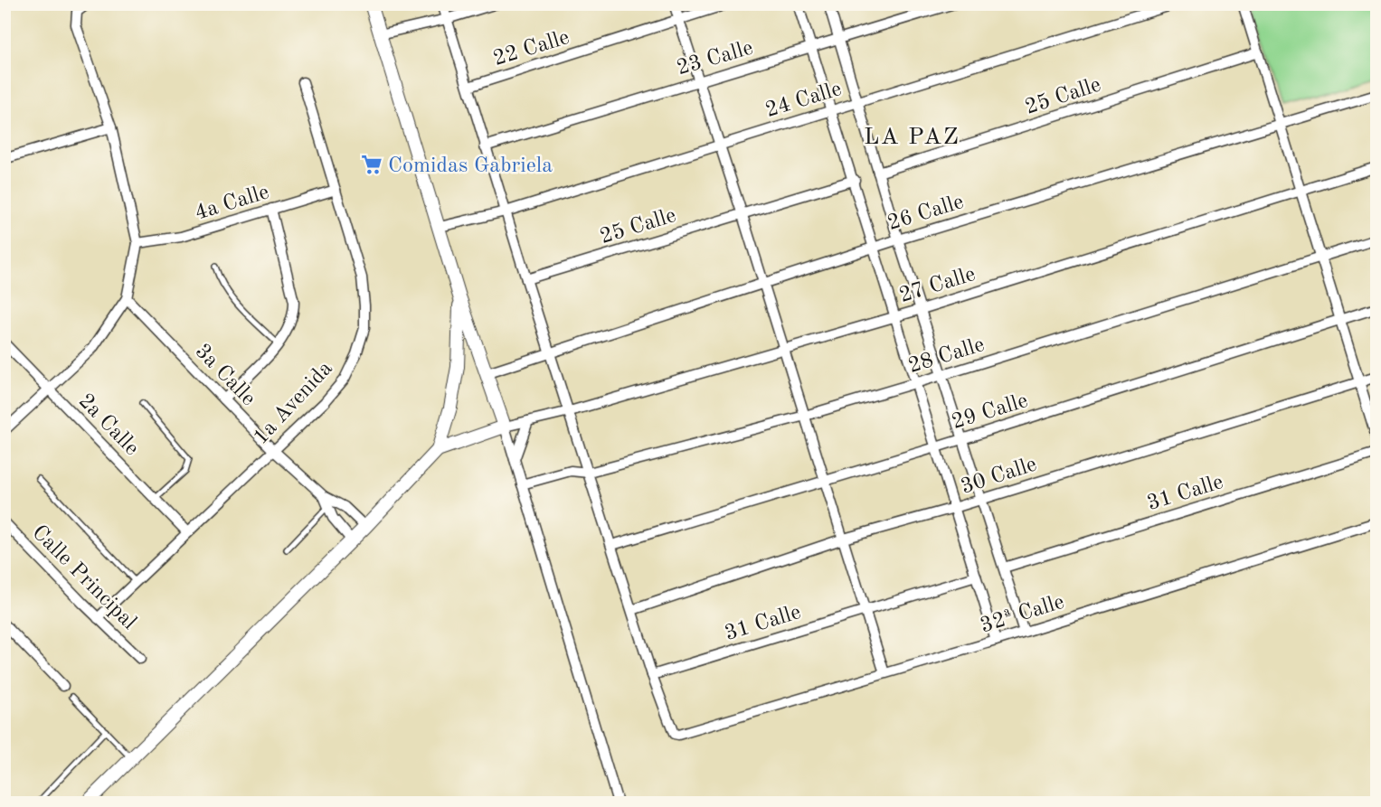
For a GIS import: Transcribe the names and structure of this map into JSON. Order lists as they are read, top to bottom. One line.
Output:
{"streets":{"street":["22 Calle","23 Calle","25 Calle","24 Calle","4a Calle","26 Calle","27 Calle","28 Calle","3a Calle","1a Avenida","29 Calle","2a Calle","30 Calle","31 Calle","Calle Principal","32ª Calle"]},"crossings":[["4a Calle","1a Avenida"],["3a Calle","1a Avenida"],["1a Avenida","2a Calle"],["1a Avenida","Calle Principal"],["31 Calle","32ª Calle"]],"districts":["LA PAZ"],"places":{"supermarket":["Comidas Gabriela"]}}
